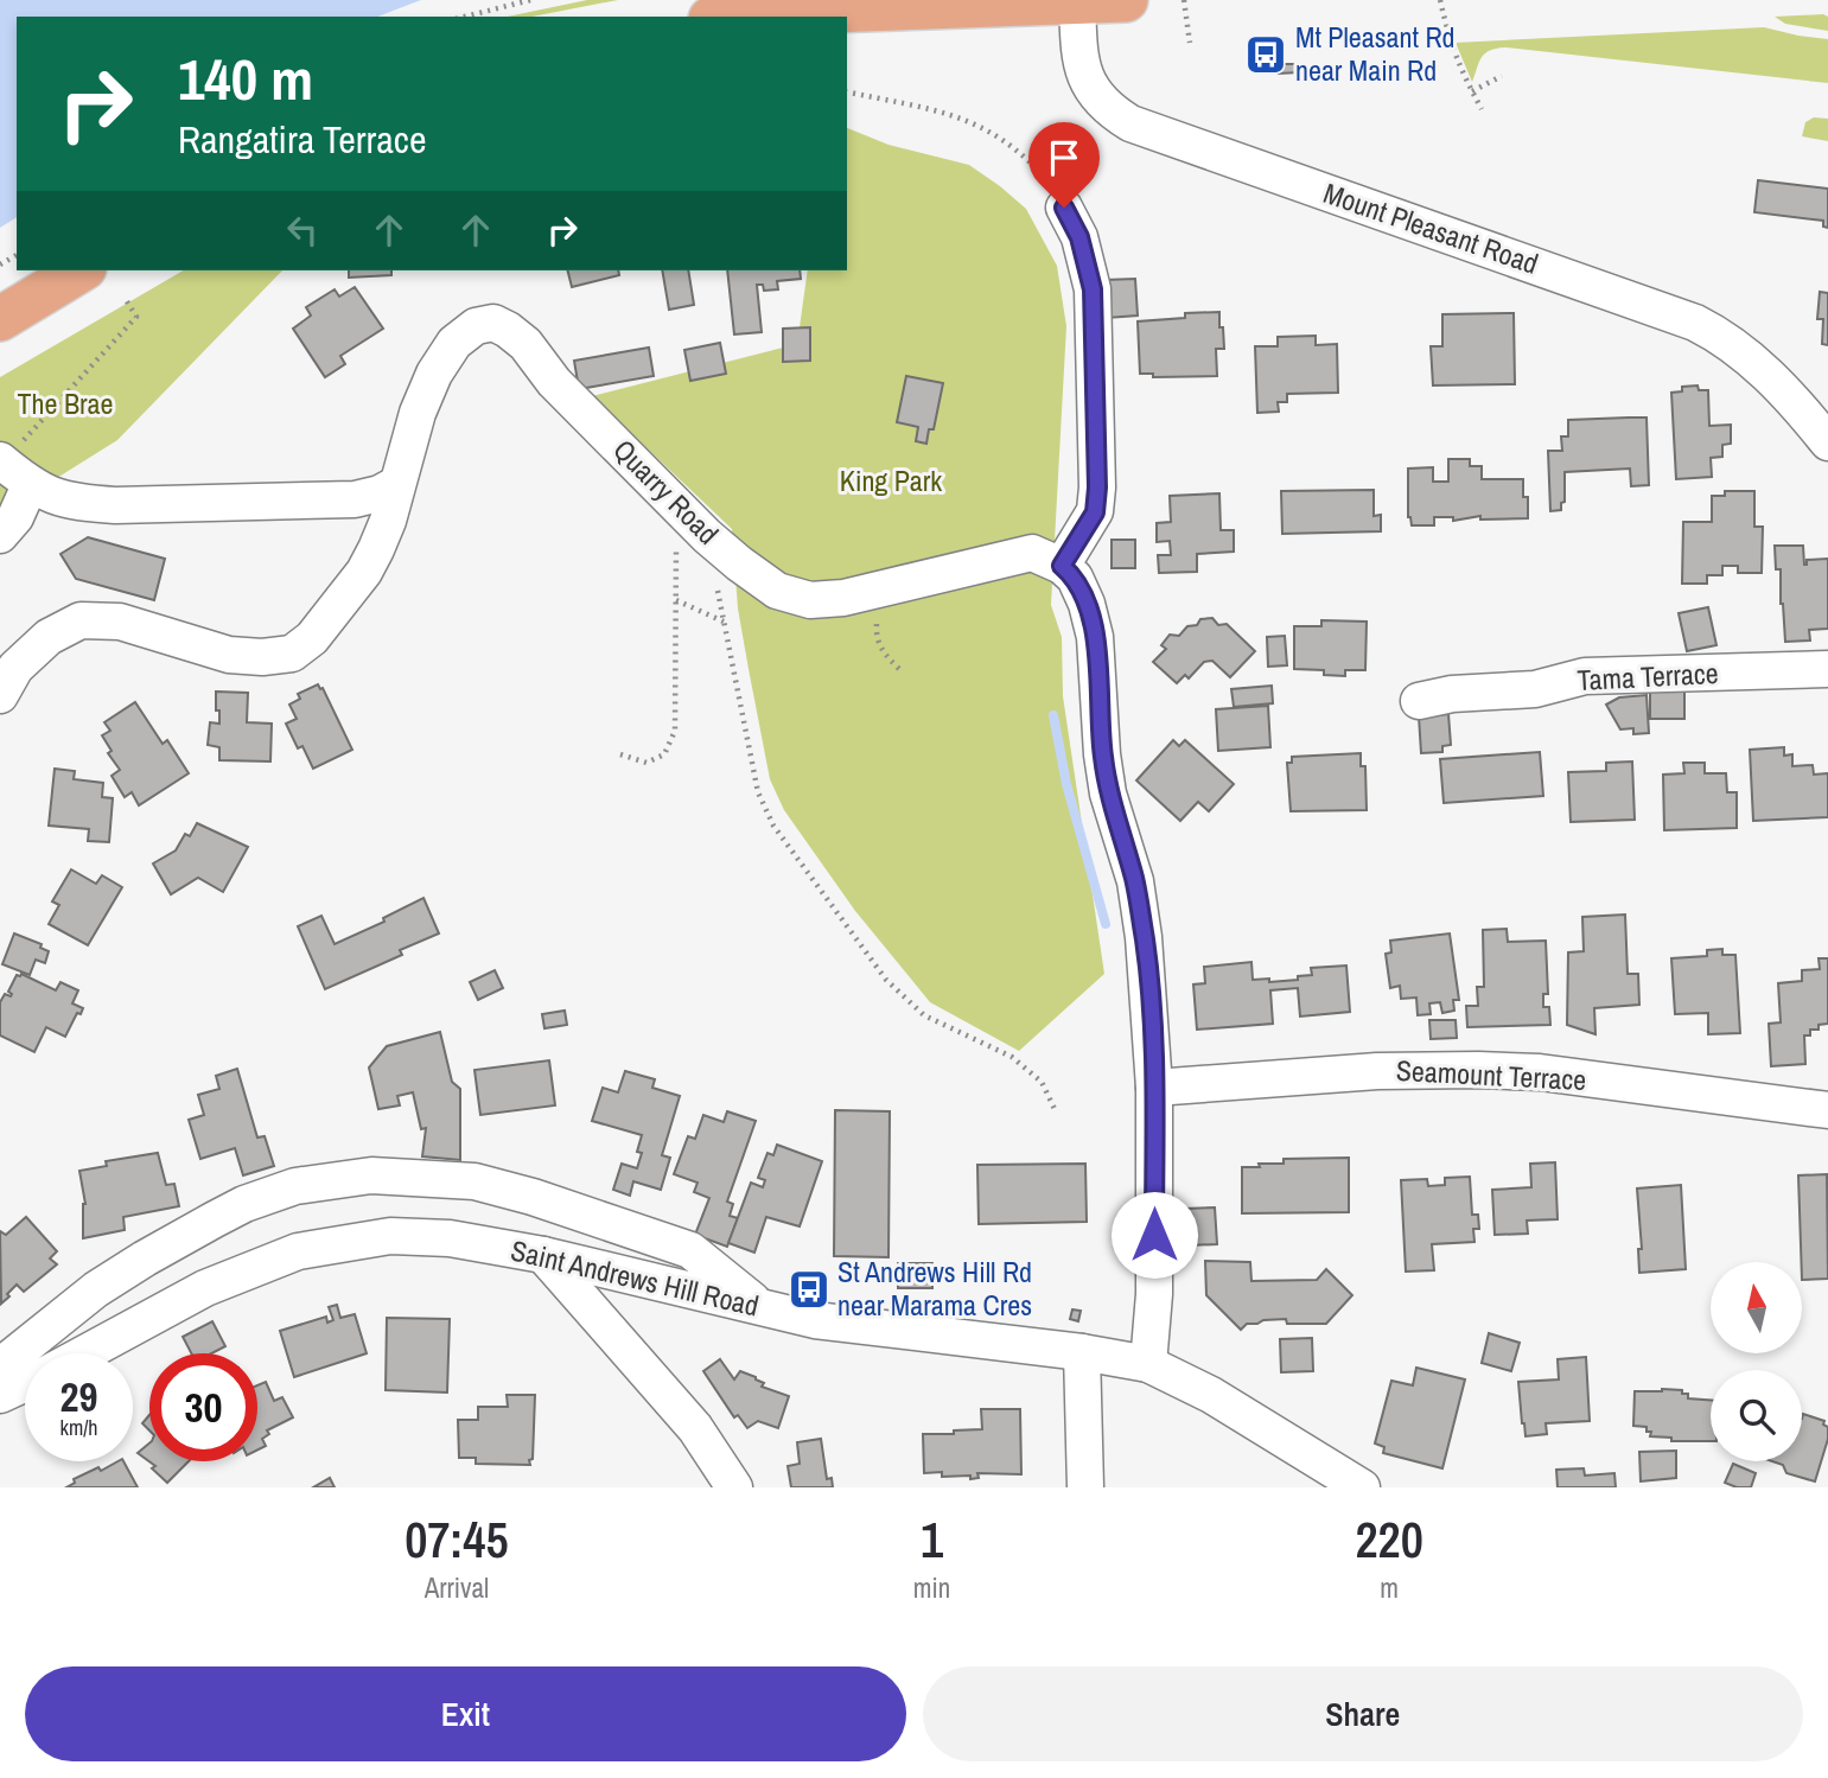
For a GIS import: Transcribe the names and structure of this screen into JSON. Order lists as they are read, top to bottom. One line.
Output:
{"streets":{"street":["Mount Pleasant Road","Quarry Road","Tama Terrace","Seamount Terrace","Saint Andrews Hill Road"]},"parks":["The Brae","King Park"],"places":{"bus stop":["Mt Pleasant Rd near Main Rd","St Andrews Hill Rd near Marama Cres"]},"north":"top","page":{"turn":["140 m","Rangatira Terrace"],"speed":"29 km/h","limit":"30","eta":["07:45","Arrival","1","min","220","m"],"buttons":["Exit","Share"]}}
